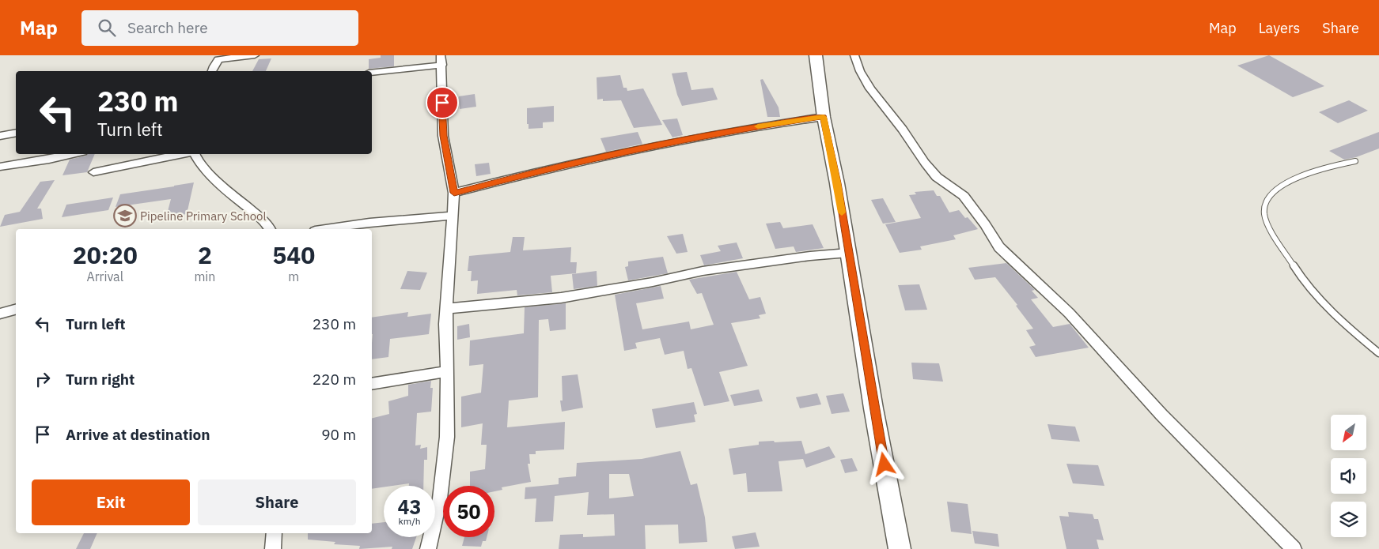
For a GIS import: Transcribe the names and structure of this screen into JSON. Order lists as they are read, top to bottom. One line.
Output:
{"places":{"school or university":["Pipeline Primary School"]},"north":"bottom left","page":{"header":"Map","search":"Search here","nav":["Map","Layers","Share"],"turn":["230 m","Turn left"],"eta":["20:20","Arrival","2","min","540","m"],"list":[{"name":"Turn left","value":"230 m"},{"name":"Turn right","value":"220 m"},{"name":"Arrive at destination","value":"90 m"}],"buttons":["Exit","Share"],"speed":"43 km/h","limit":"50"}}
